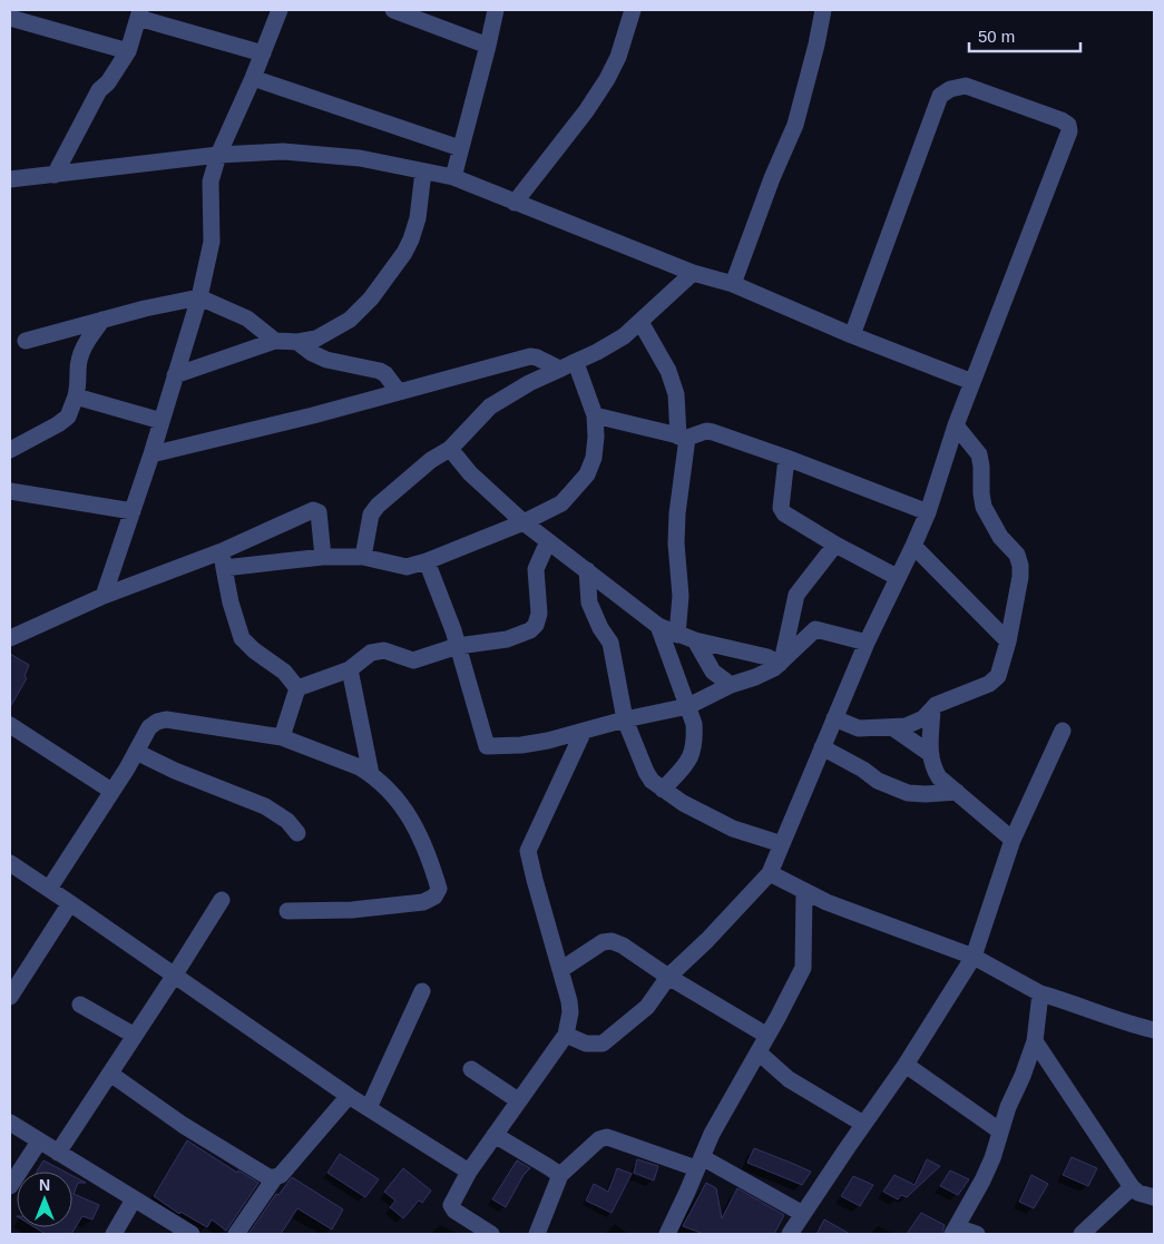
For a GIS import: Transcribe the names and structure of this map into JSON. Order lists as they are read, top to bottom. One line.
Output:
{"scale_bar":"50 m","north":"top"}
